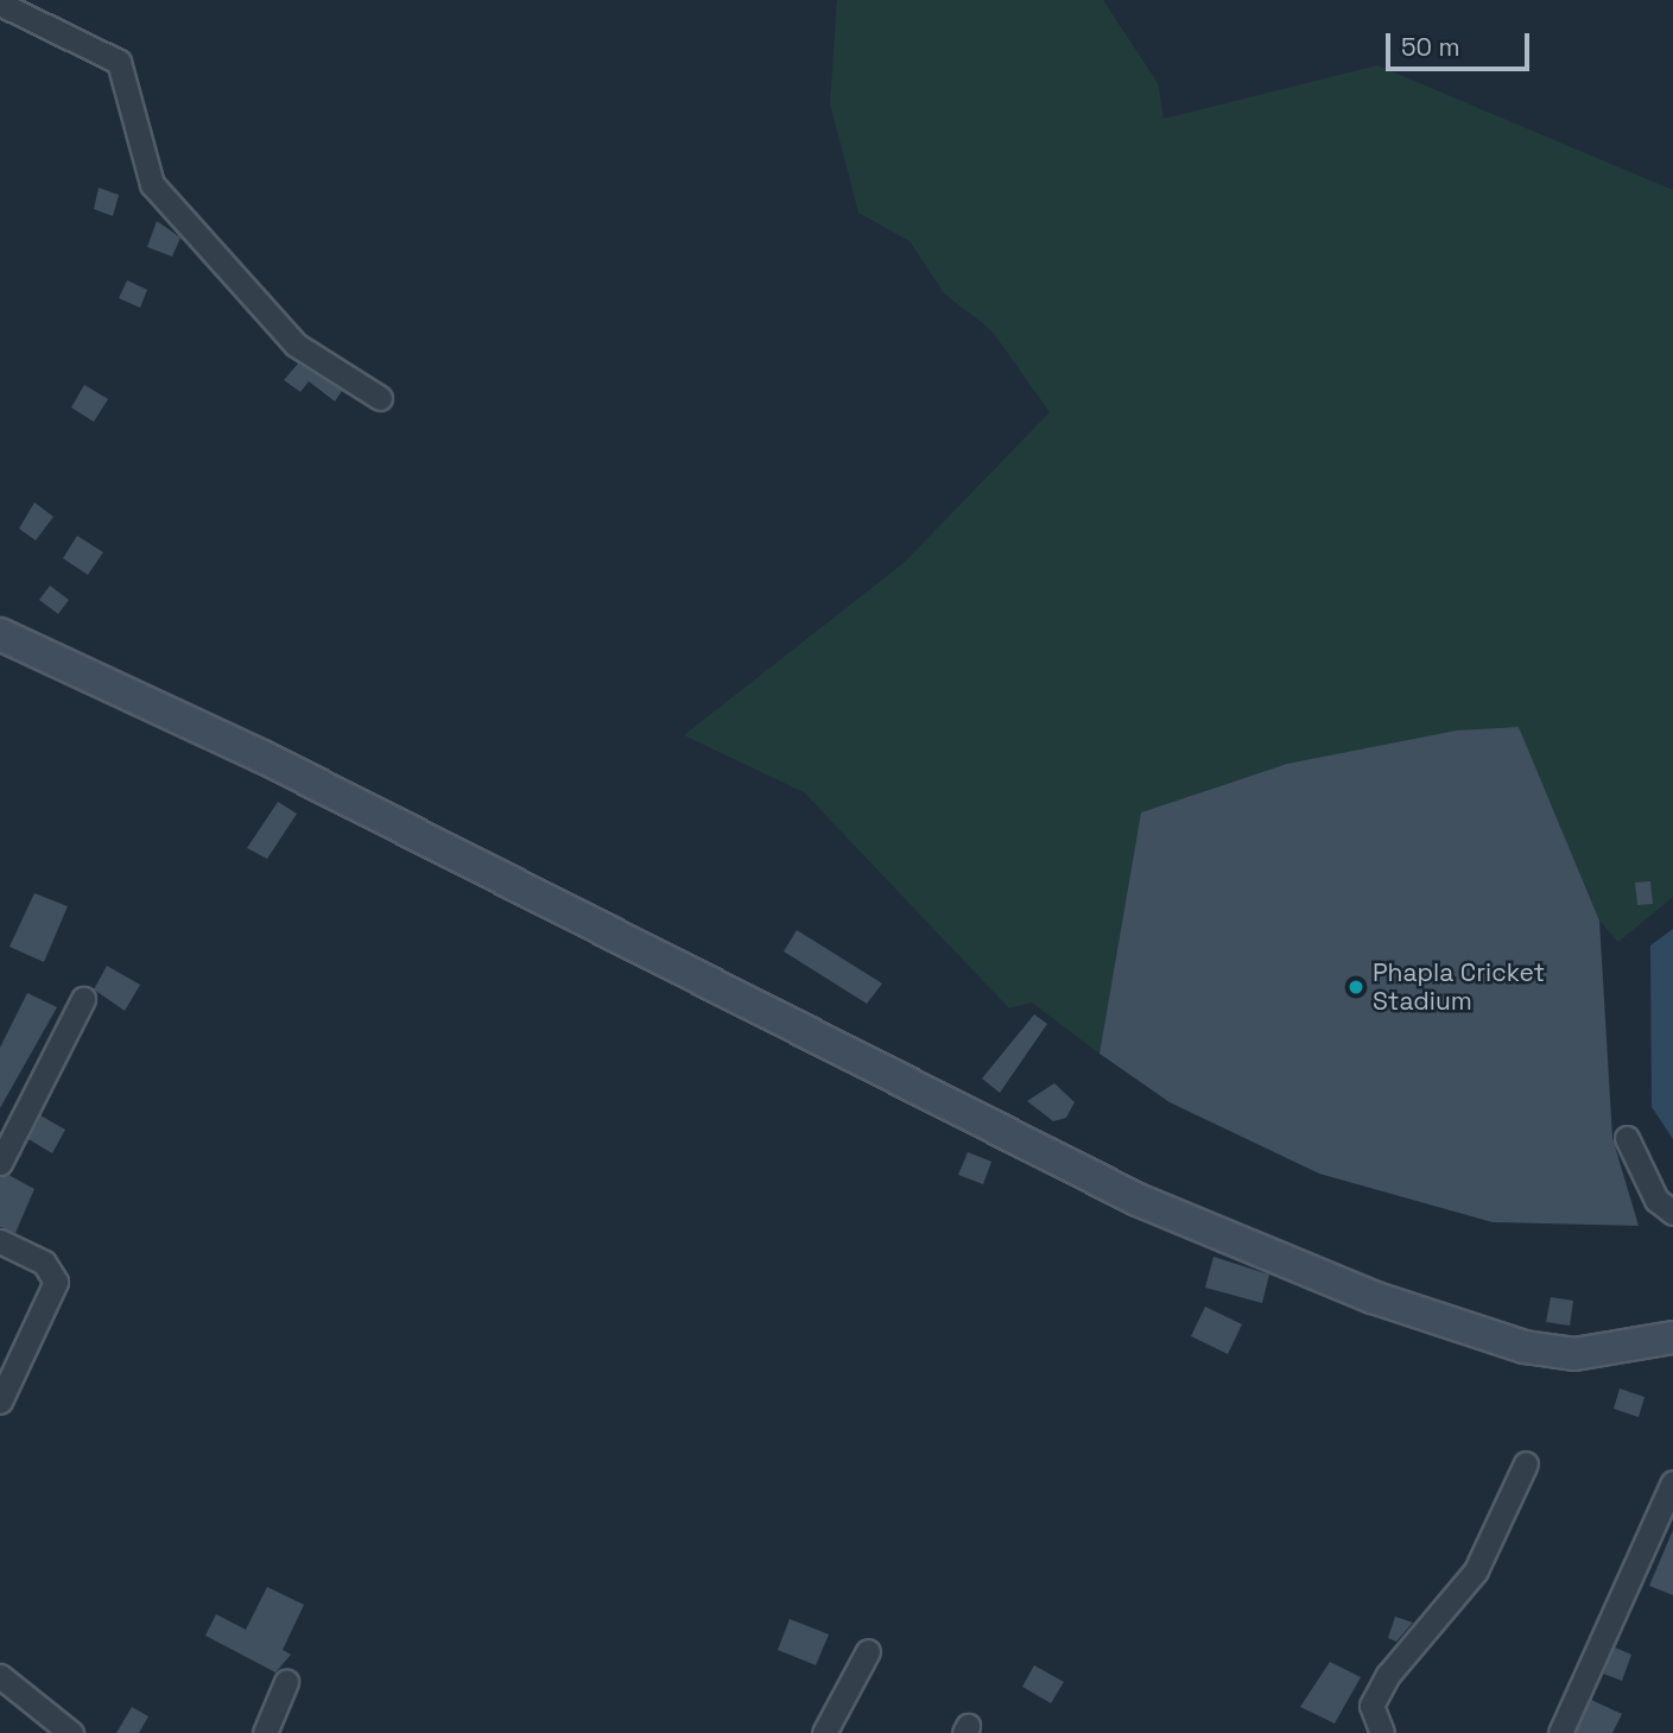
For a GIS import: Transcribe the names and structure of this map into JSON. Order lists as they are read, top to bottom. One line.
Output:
{"places":["Phapla Cricket Stadium"],"scale_bar":"50 m"}
